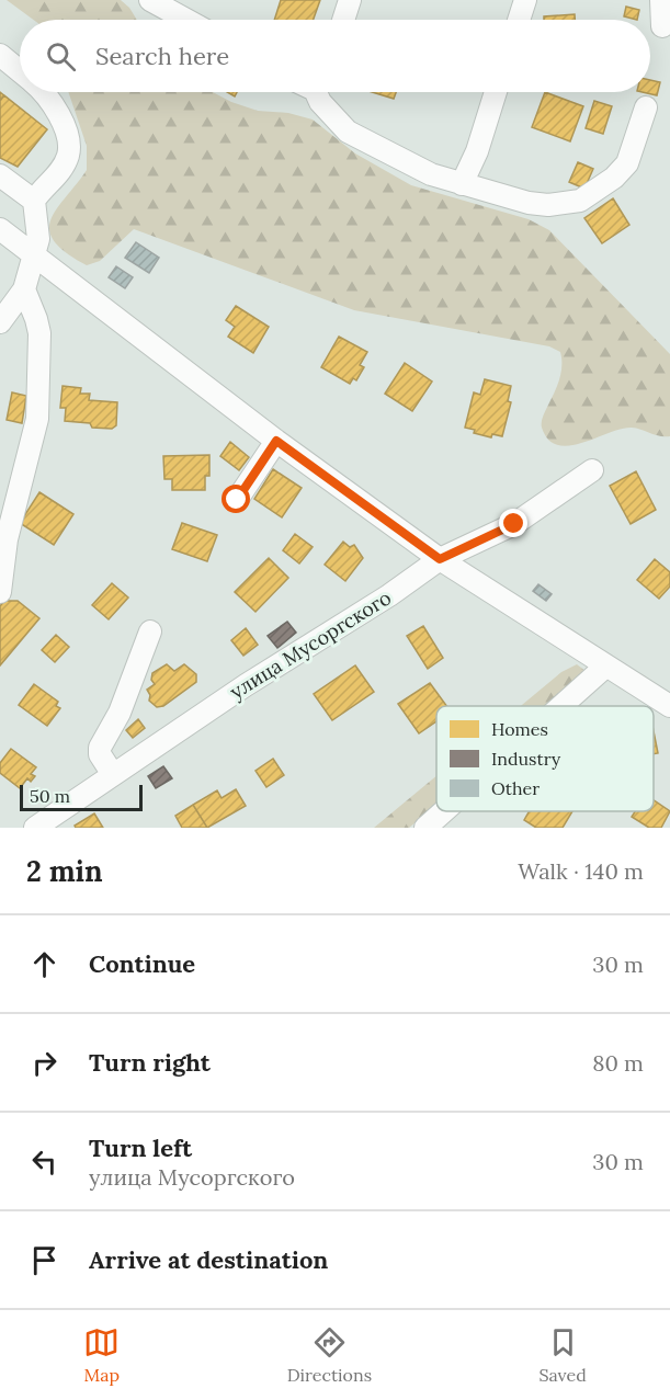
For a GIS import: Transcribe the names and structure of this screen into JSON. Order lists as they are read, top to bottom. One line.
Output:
{"streets":{"street":["улица Мусоргского"]},"legend":["Homes","Industry","Other"],"scale_bar":"50 m","page":{"search":"Search here","scale":"50 m","heading":["2 min","Walk · 140 m"],"list":[["Continue","30 m"],["Turn right","80 m"],["Turn left","улица Мусоргского","30 m"],"Arrive at destination"],"nav":["Map","Directions","Saved"]}}
